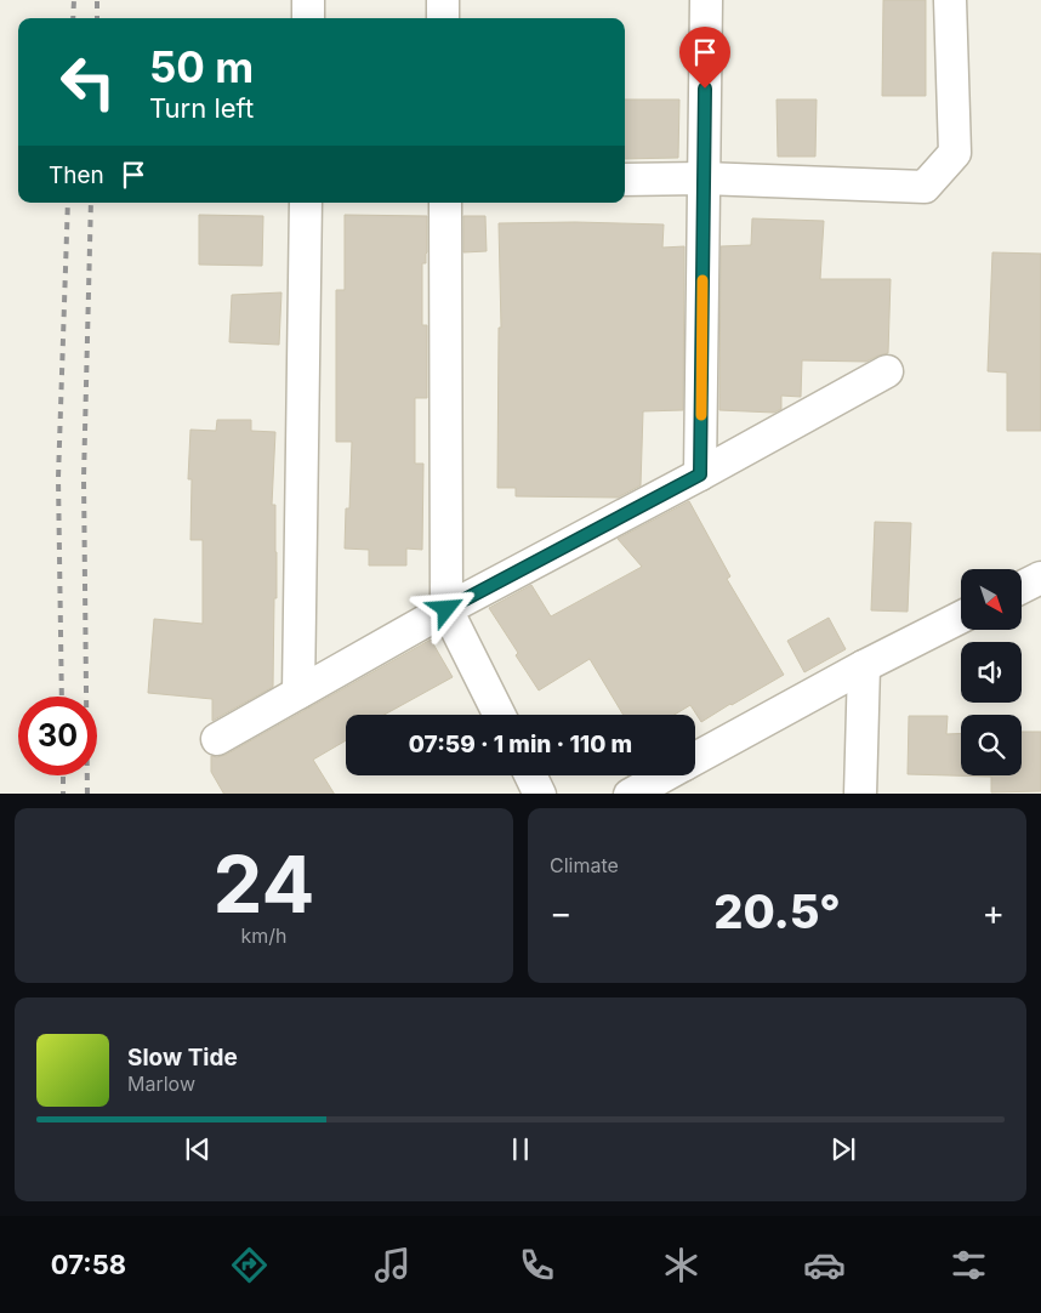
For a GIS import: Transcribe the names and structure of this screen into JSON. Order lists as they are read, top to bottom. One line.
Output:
{"north":"bottom right","page":{"turn":["50 m","Turn left"],"then":"Then","limit":"30","trip":"07:59 · 1 min · 110 m","tile":[["24","km/h"],"Climate"],"heat":["−","20.5°","+"],"song":["Slow Tide","Marlow"],"tabs":"07:58"}}
